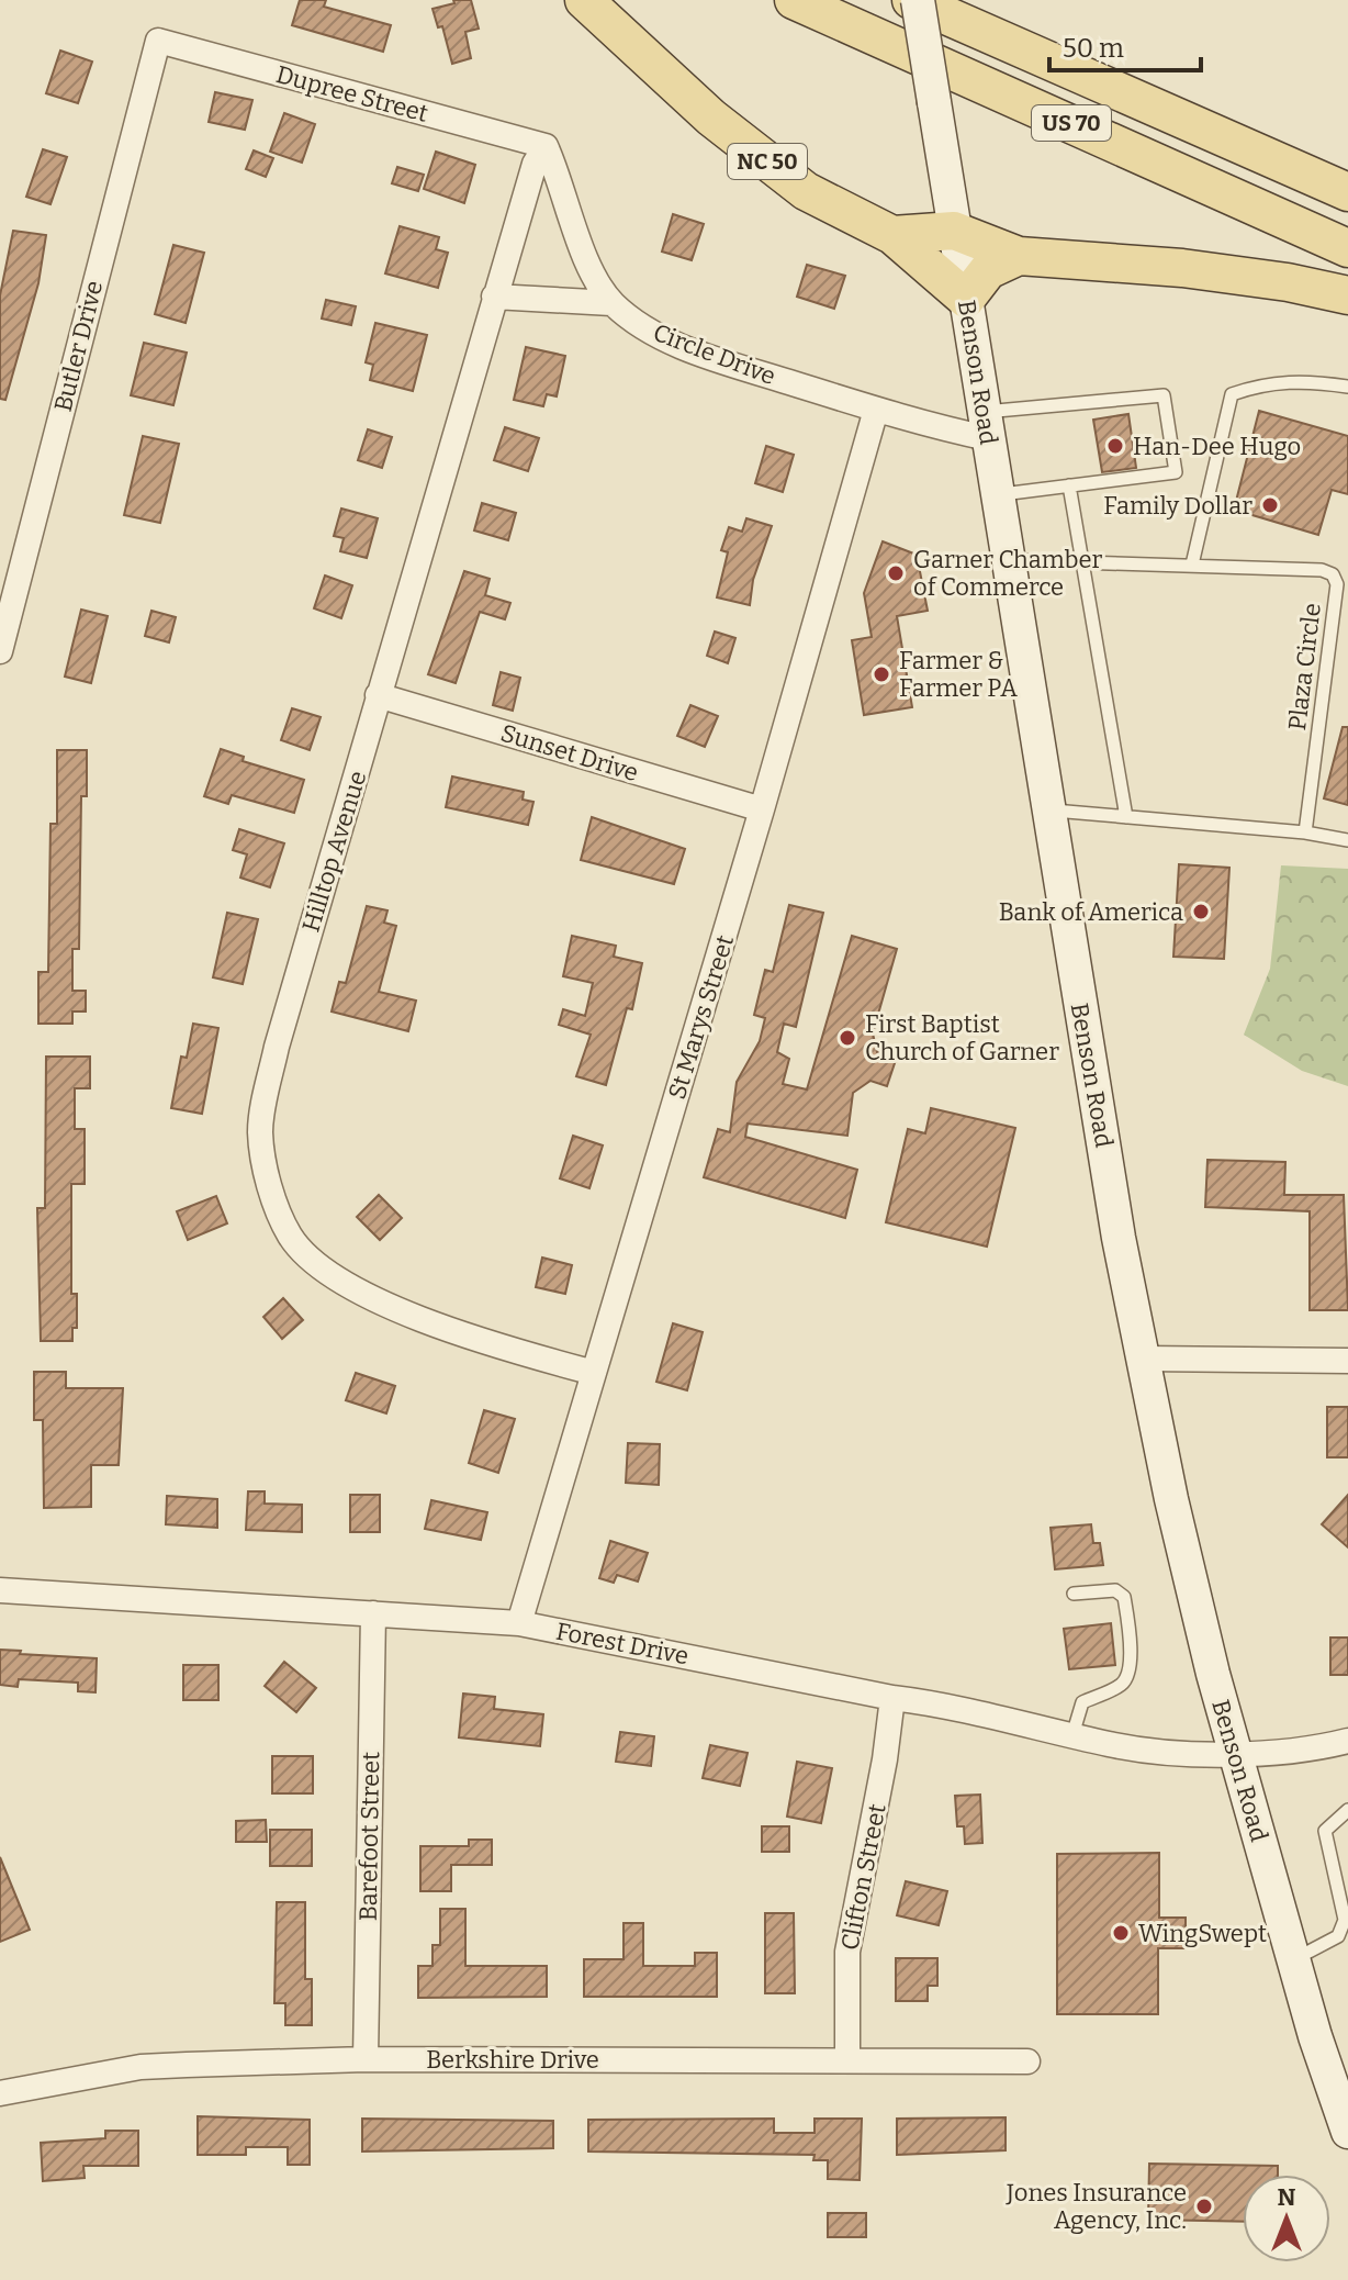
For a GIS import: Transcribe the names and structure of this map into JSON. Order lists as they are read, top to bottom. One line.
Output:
{"streets":{"main road":["US 70","NC 50","Benson Road"],"street":["Dupree Street","Butler Drive","Circle Drive","Sunset Drive","Hilltop Avenue","St Marys Street","Forest Drive","Barefoot Street","Clifton Street","Berkshire Drive"],"lane":["Plaza Circle"]},"crossings":[["Dupree Street","Butler Drive"],["Dupree Street","Circle Drive"],["Dupree Street","Hilltop Avenue"],["NC 50","Benson Road"],["Circle Drive","Benson Road"],["Circle Drive","Hilltop Avenue"],["Circle Drive","St Marys Street"],["Benson Road","Plaza Circle"],["Benson Road","Forest Drive"],["Sunset Drive","Hilltop Avenue"],["Sunset Drive","St Marys Street"],["Hilltop Avenue","St Marys Street"],["St Marys Street","Forest Drive"],["Forest Drive","Barefoot Street"],["Forest Drive","Clifton Street"],["Barefoot Street","Berkshire Drive"],["Clifton Street","Berkshire Drive"]],"places":["Han-Dee Hugo","Family Dollar","Garner Chamber of Commerce","Farmer & Farmer PA","Bank of America","First Baptist Church of Garner","WingSwept","Jones Insurance Agency, Inc."],"scale_bar":"50 m","north":"top"}
